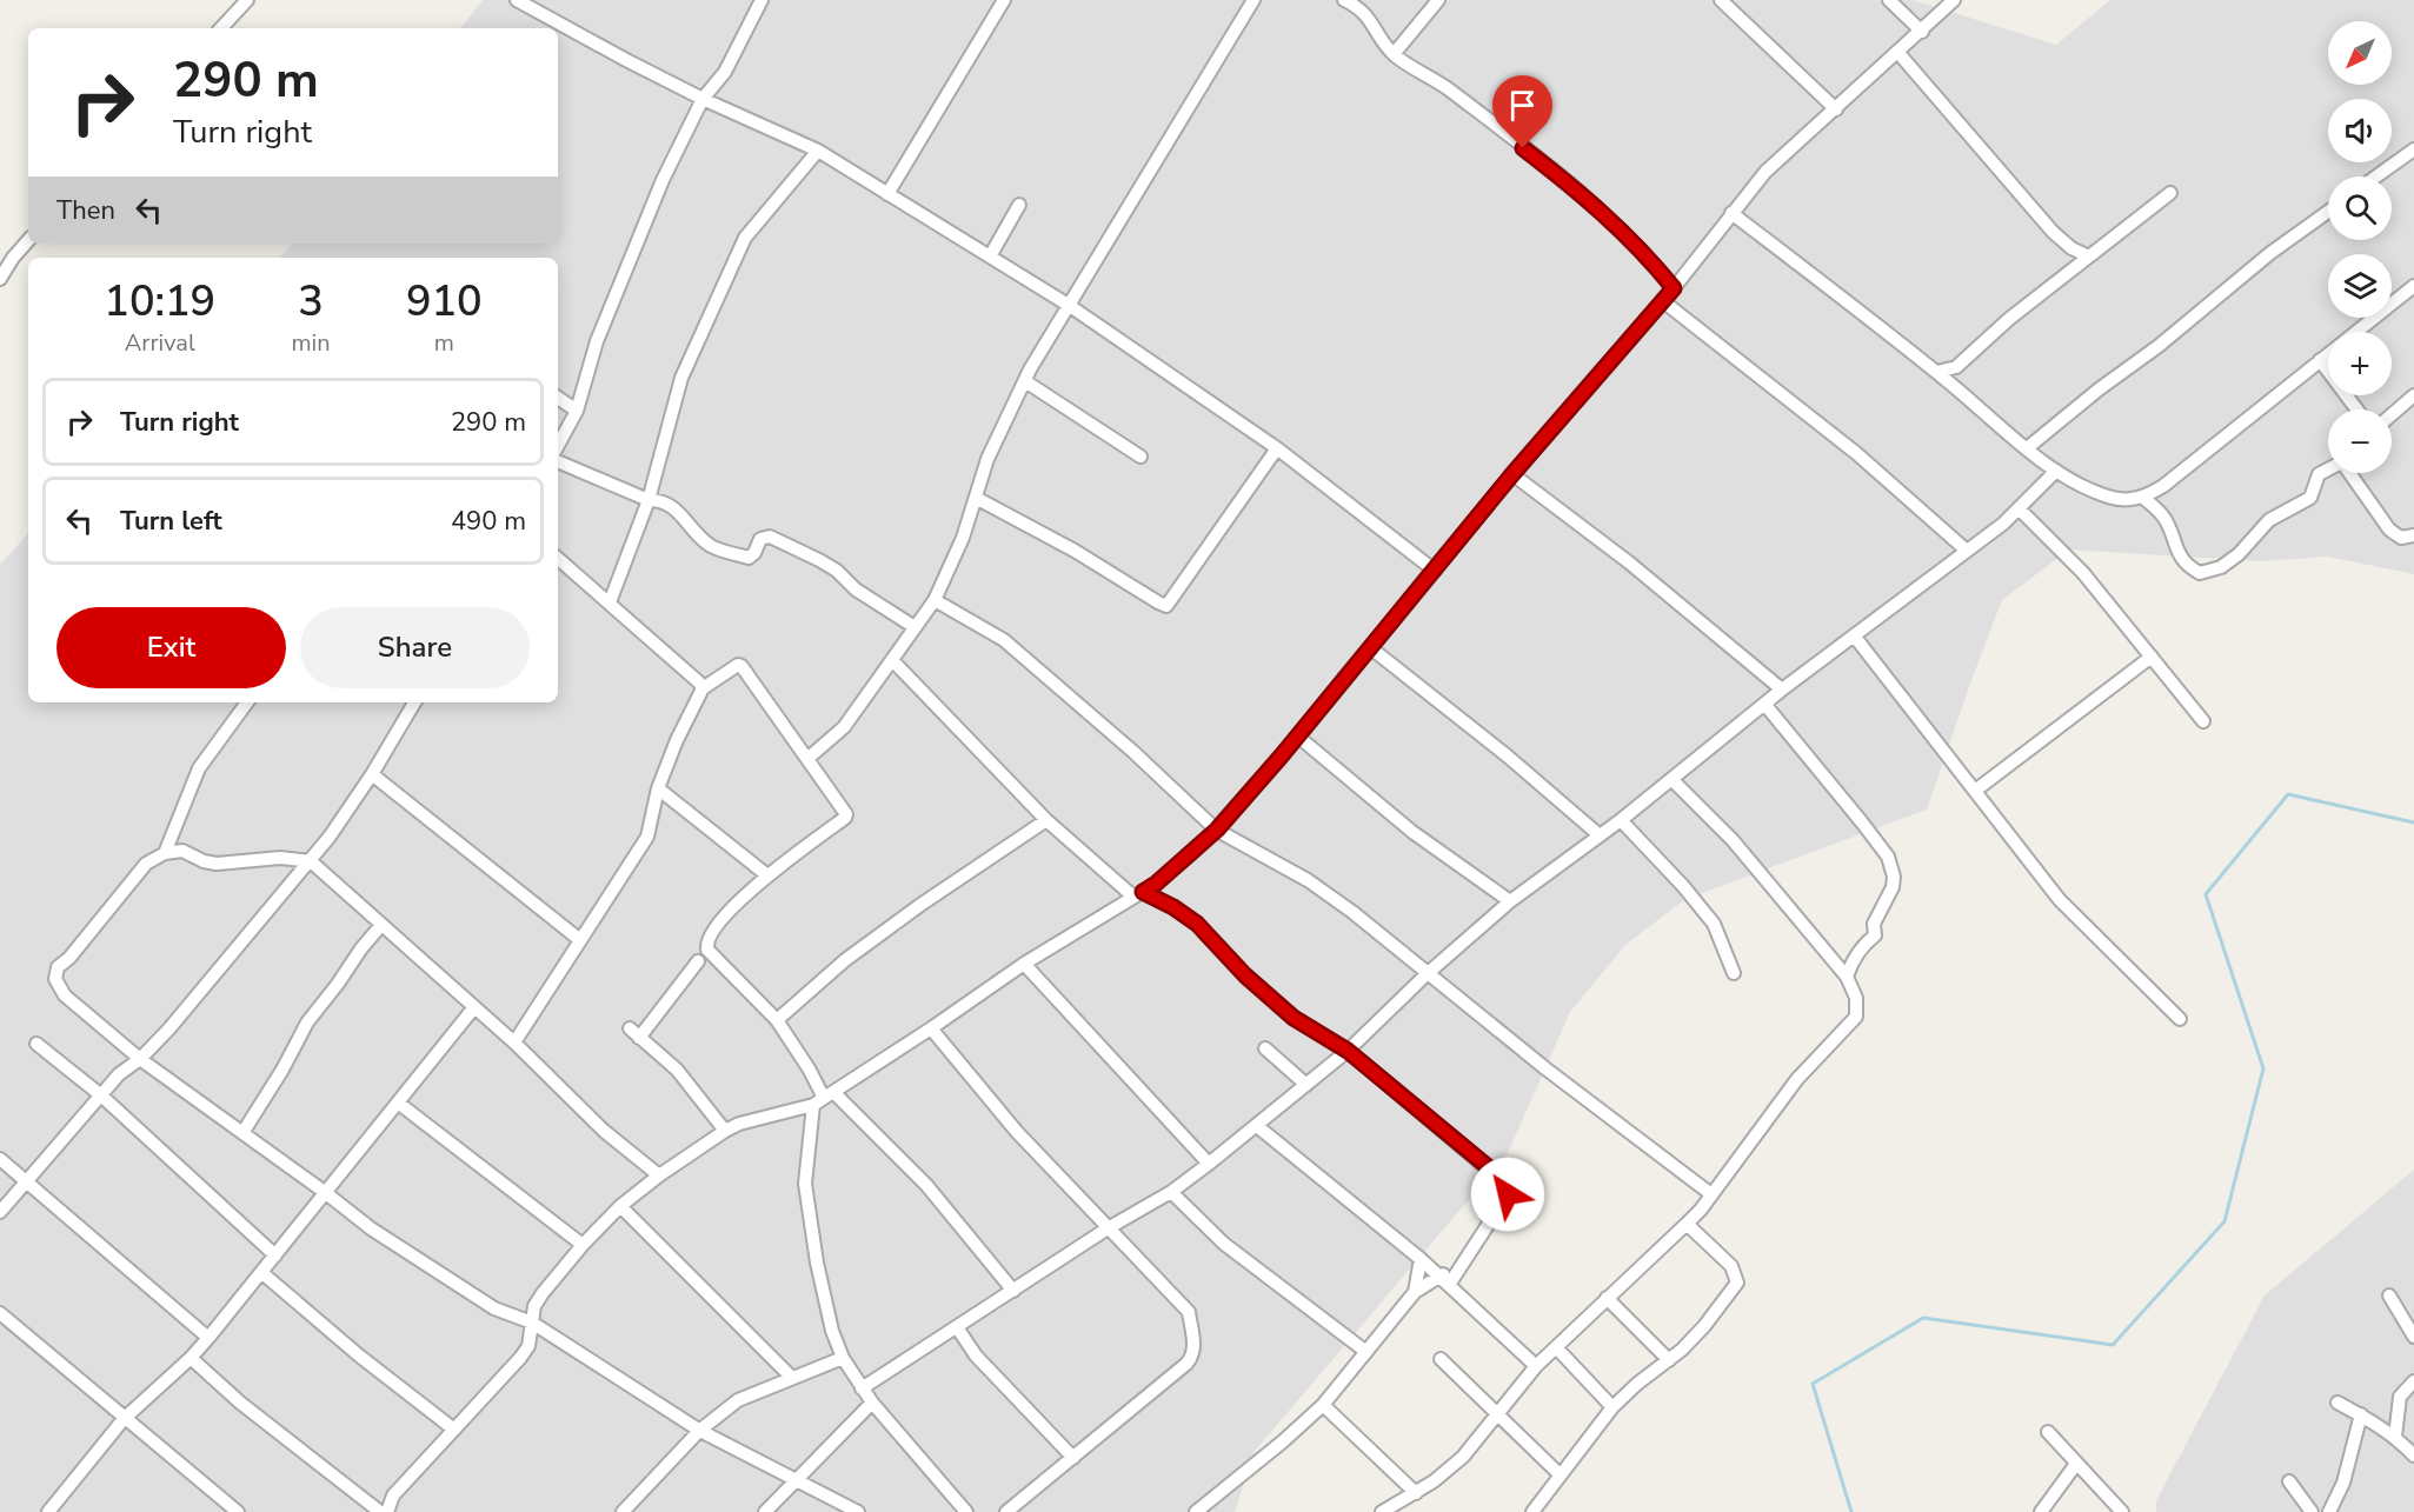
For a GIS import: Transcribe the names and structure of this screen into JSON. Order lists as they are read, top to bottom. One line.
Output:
{"north":"bottom left","page":{"map_buttons":["+","−"],"turn":["290 m","Turn right"],"then":"Then","eta":["10:19","Arrival","3","min","910","m"],"list":[{"name":"Turn right","value":"290 m"},{"name":"Turn left","value":"490 m"}],"buttons":["Exit","Share"]}}
